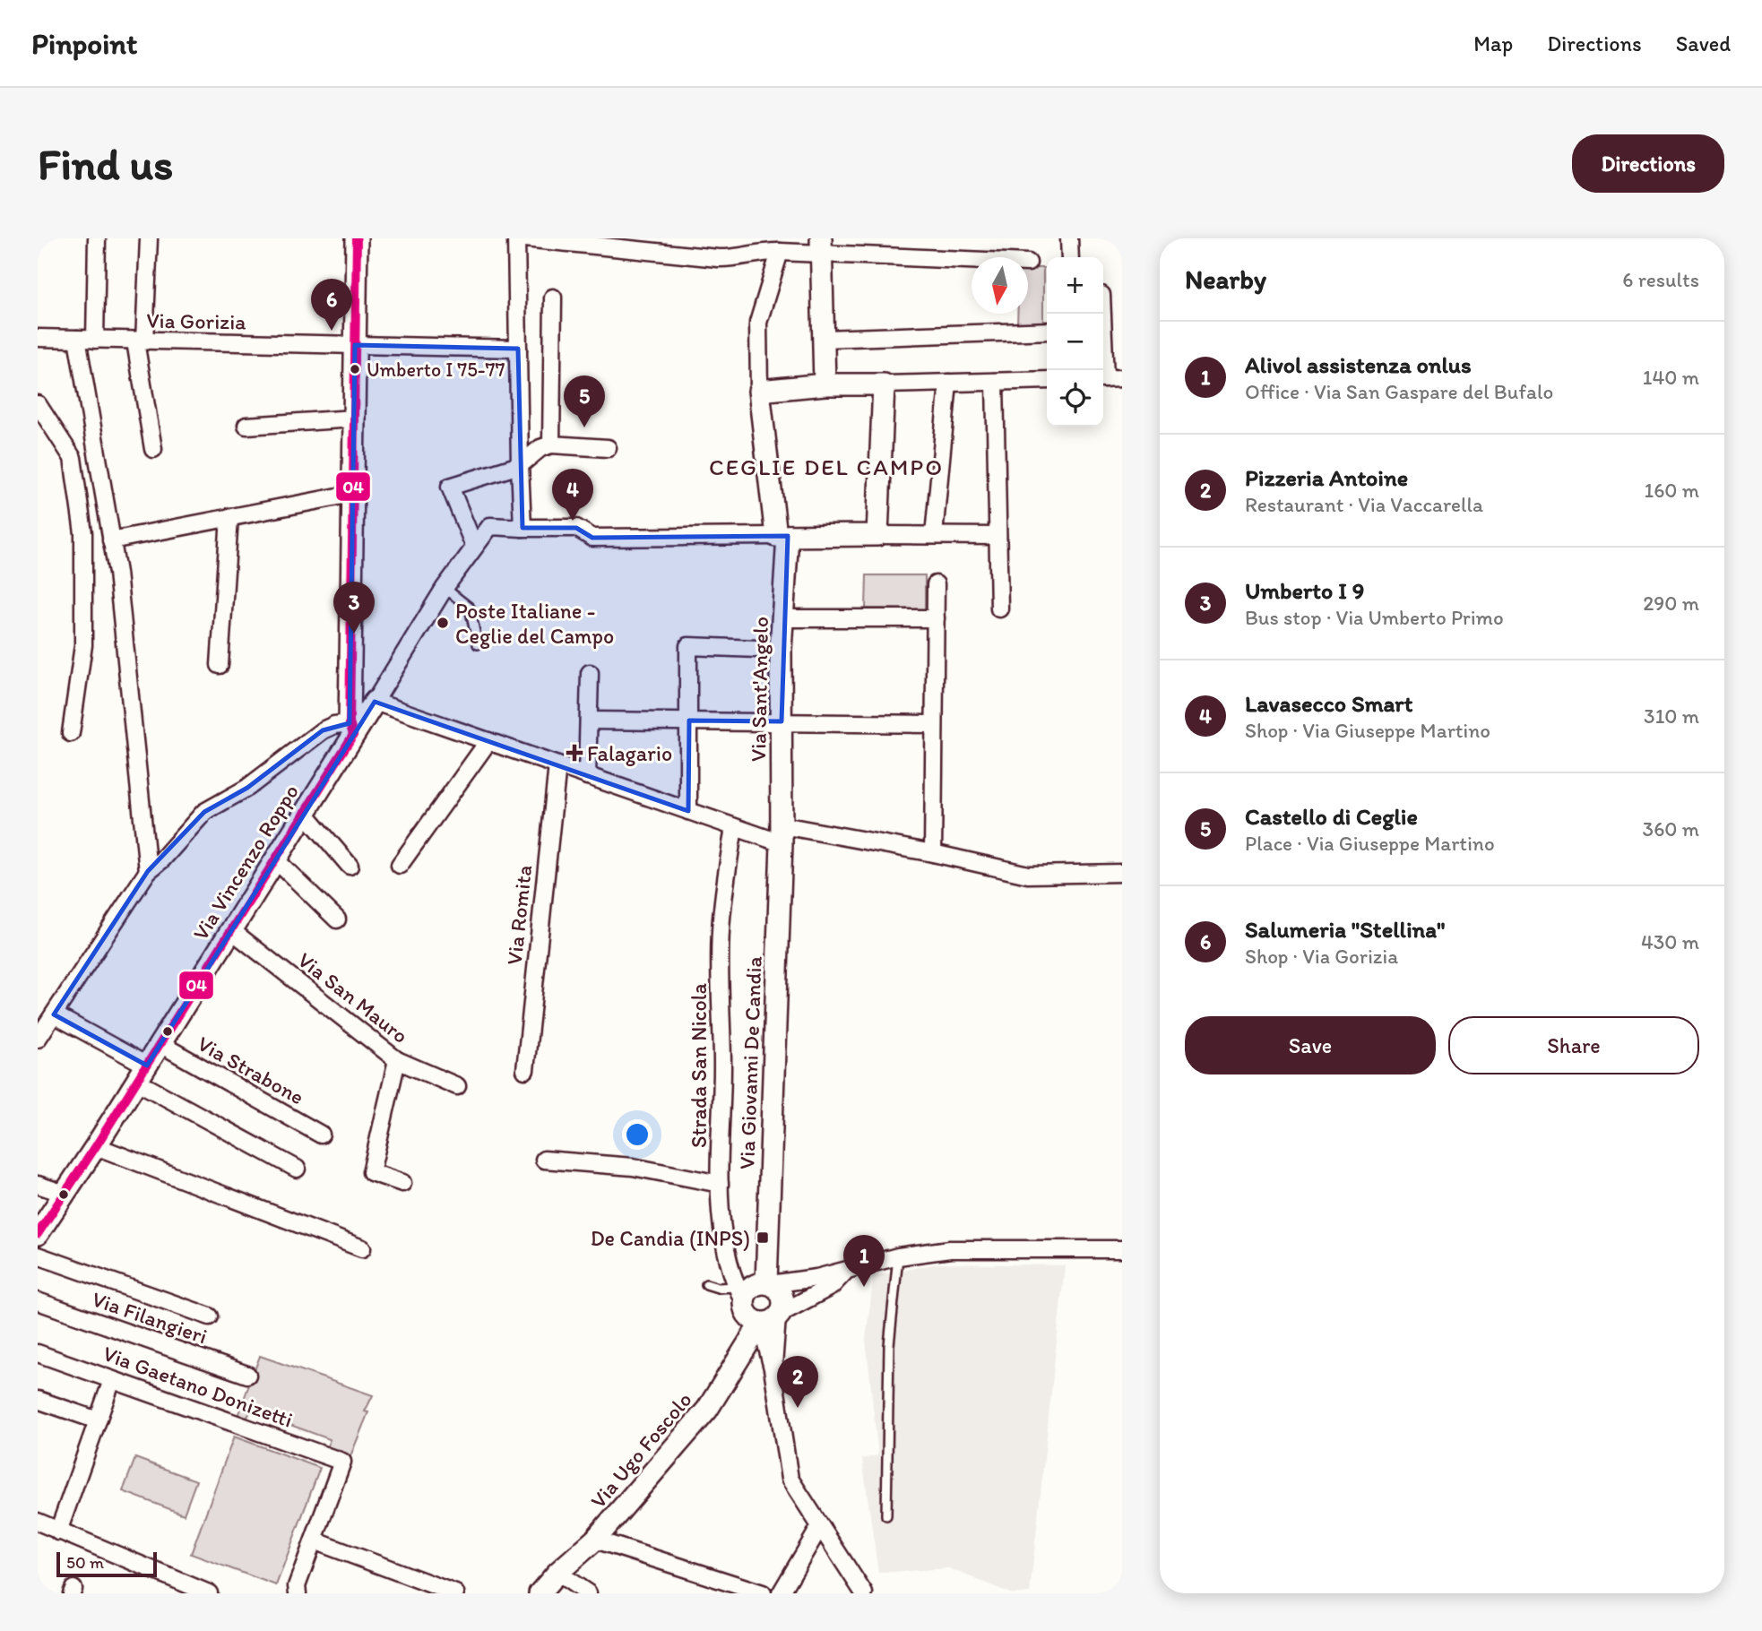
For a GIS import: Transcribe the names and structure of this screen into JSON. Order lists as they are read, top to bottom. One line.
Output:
{"streets":{"street":["Via Gorizia","Via Sant'Angelo","Via Vincenzo Roppo","Via Romita","Via San Mauro","Via Giovanni De Candia","Strada San Nicola","Via Strabone","Via Filangieri","Via Gaetano Donizetti","Via Ugo Foscolo"]},"crossings":[["Via Sant'Angelo","Via Giovanni De Candia"],["Via Vincenzo Roppo","Via San Mauro"],["Via Vincenzo Roppo","Via Strabone"],["Via Giovanni De Candia","Strada San Nicola"],["Via Giovanni De Candia","Via Ugo Foscolo"],["Strada San Nicola","Via Ugo Foscolo"]],"districts":["CEGLIE DEL CAMPO"],"places":{"other":["Umberto I 75-77","Poste Italiane - Ceglie del Campo"],"health":["Falagario"],"transit":["De Candia (INPS)"]},"lines":["transit line 04"],"scale_bar":"50 m","north":"bottom","page":{"header":"Pinpoint","nav":["Map","Directions","Saved"],"buttons":["Directions",["Save","Share"]],"title":"Find us","heading":["Nearby","6 results"],"map_buttons":["+","−"],"pins":["6","5","4","3","1","2"],"list":[{"mark":"1","name":"Alivol assistenza onlus","note":"Office · Via San Gaspare del Bufalo","value":"140 m"},{"mark":"2","name":"Pizzeria Antoine","note":"Restaurant · Via Vaccarella","value":"160 m"},{"mark":"3","name":"Umberto I 9","note":"Bus stop · Via Umberto Primo","value":"290 m"},{"mark":"4","name":"Lavasecco Smart","note":"Shop · Via Giuseppe Martino","value":"310 m"},{"mark":"5","name":"Castello di Ceglie","note":"Place · Via Giuseppe Martino","value":"360 m"},{"mark":"6","name":"Salumeria \"Stellina\"","note":"Shop · Via Gorizia","value":"430 m"}],"scale":"50 m"}}
